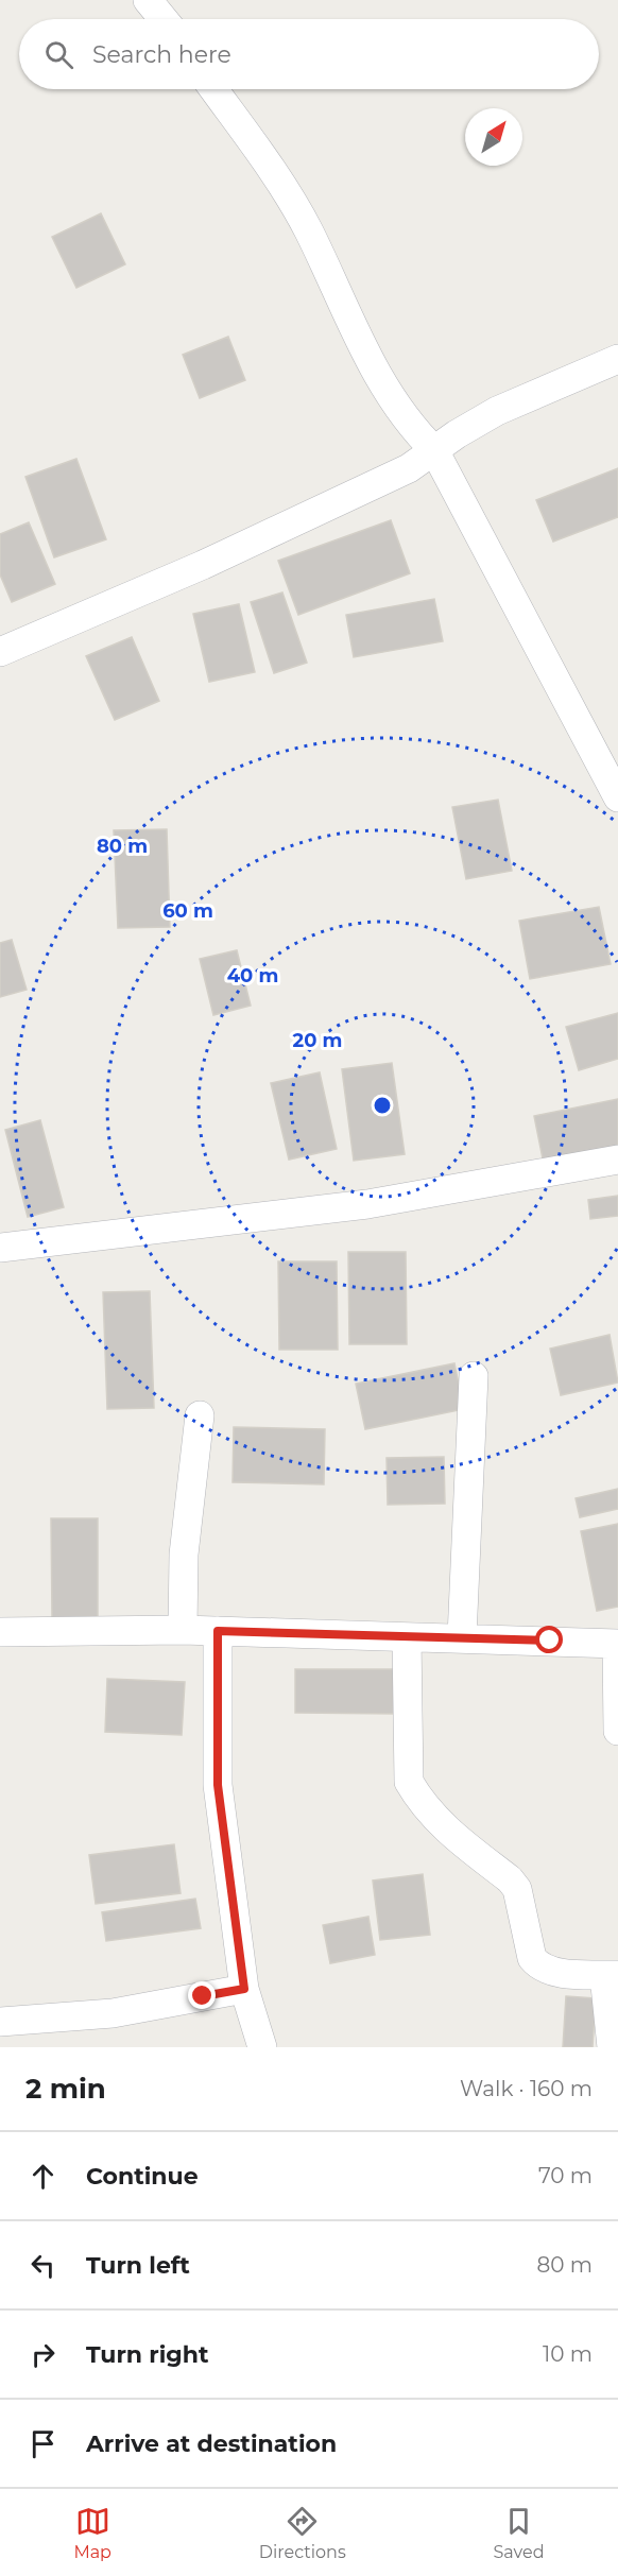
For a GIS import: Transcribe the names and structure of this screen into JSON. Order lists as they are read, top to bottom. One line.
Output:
{"north":"top right","page":{"search":"Search here","heading":["2 min","Walk · 160 m"],"list":[["Continue","70 m"],["Turn left","80 m"],["Turn right","10 m"],"Arrive at destination"],"nav":["Map","Directions","Saved"]},"rings":["80 m","60 m","40 m","20 m"]}
